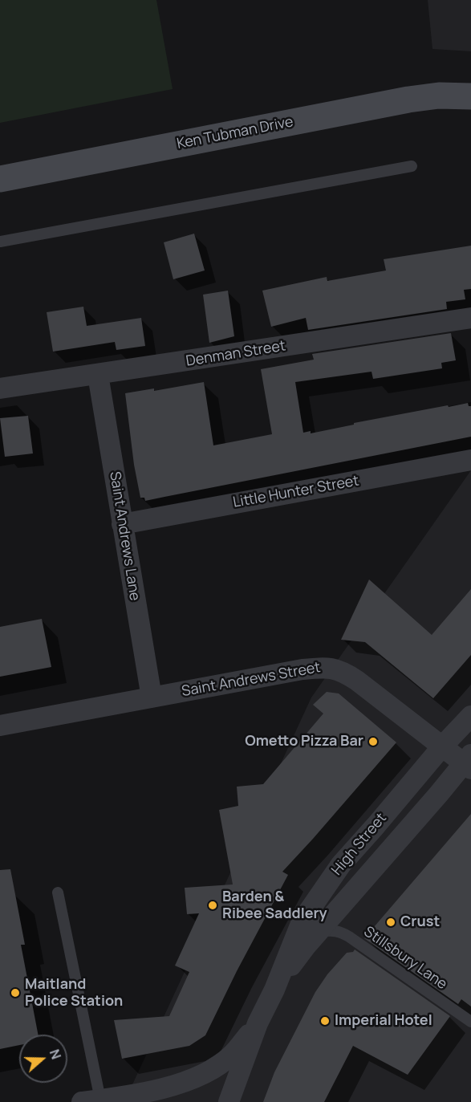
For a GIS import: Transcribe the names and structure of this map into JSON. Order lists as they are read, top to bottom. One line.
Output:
{"streets":{"main road":["Ken Tubman Drive"],"street":["Denman Street","Little Hunter Street","Saint Andrews Lane","Saint Andrews Street","High Street"],"lane":["Stillsbury Lane"]},"crossings":[["Denman Street","Saint Andrews Lane"],["Little Hunter Street","Saint Andrews Lane"],["Saint Andrews Lane","Saint Andrews Street"],["Saint Andrews Street","High Street"],["High Street","Stillsbury Lane"]],"places":["Ometto Pizza Bar","Barden & Ribee Saddlery","Crust","Maitland Police Station","Imperial Hotel"],"north":"right"}
